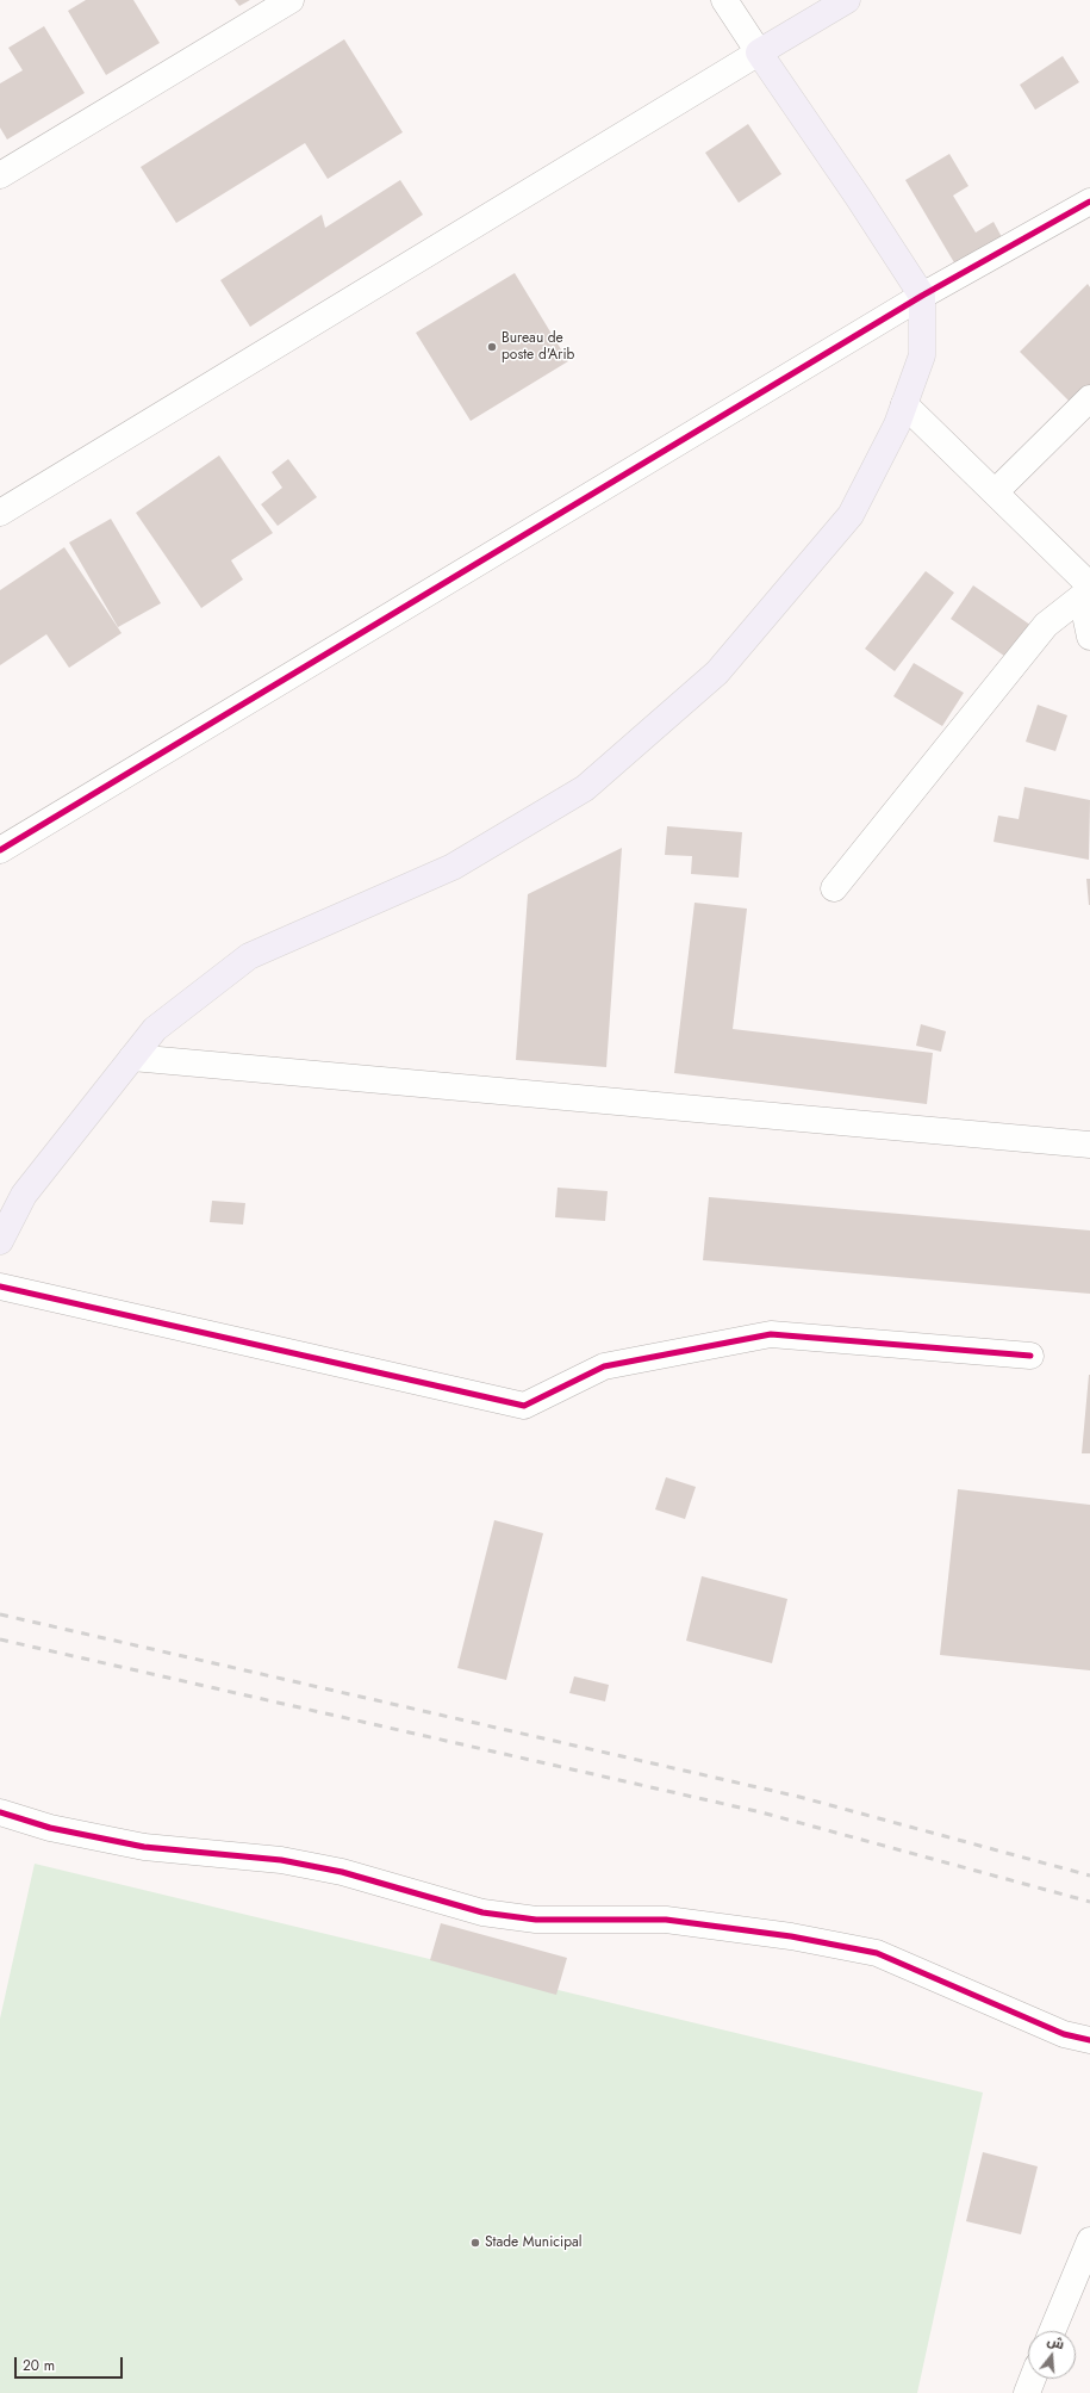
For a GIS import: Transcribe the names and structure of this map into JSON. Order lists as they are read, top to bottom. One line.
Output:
{"places":["Bureau de poste d'Arib","Stade Municipal"],"scale_bar":"20 m","north":"top"}
